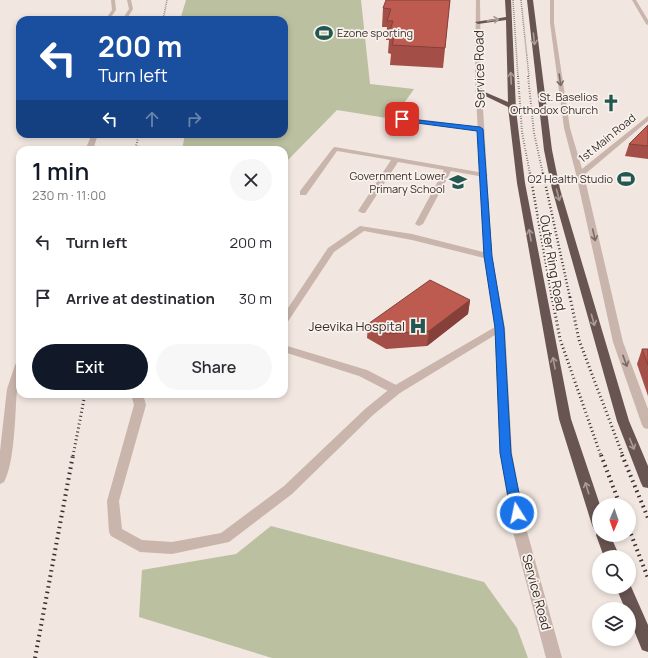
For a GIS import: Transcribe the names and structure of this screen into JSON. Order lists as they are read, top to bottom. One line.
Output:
{"streets":{"highway":["Outer Ring Road"],"street":["Service Road","1st Main Road"]},"places":{"sports":["Ezone sporting","O2 Health Studio"],"church":["St. Baselios Orthodox Church"],"school or university":["Government Lower Primary School"],"hospital":["Jeevika Hospital"]},"north":"bottom","page":{"turn":["200 m","Turn left"],"heading":["1 min","230 m · 11:00"],"list":[{"name":"Turn left","value":"200 m"},{"name":"Arrive at destination","value":"30 m"}],"buttons":["Exit","Share"]}}
